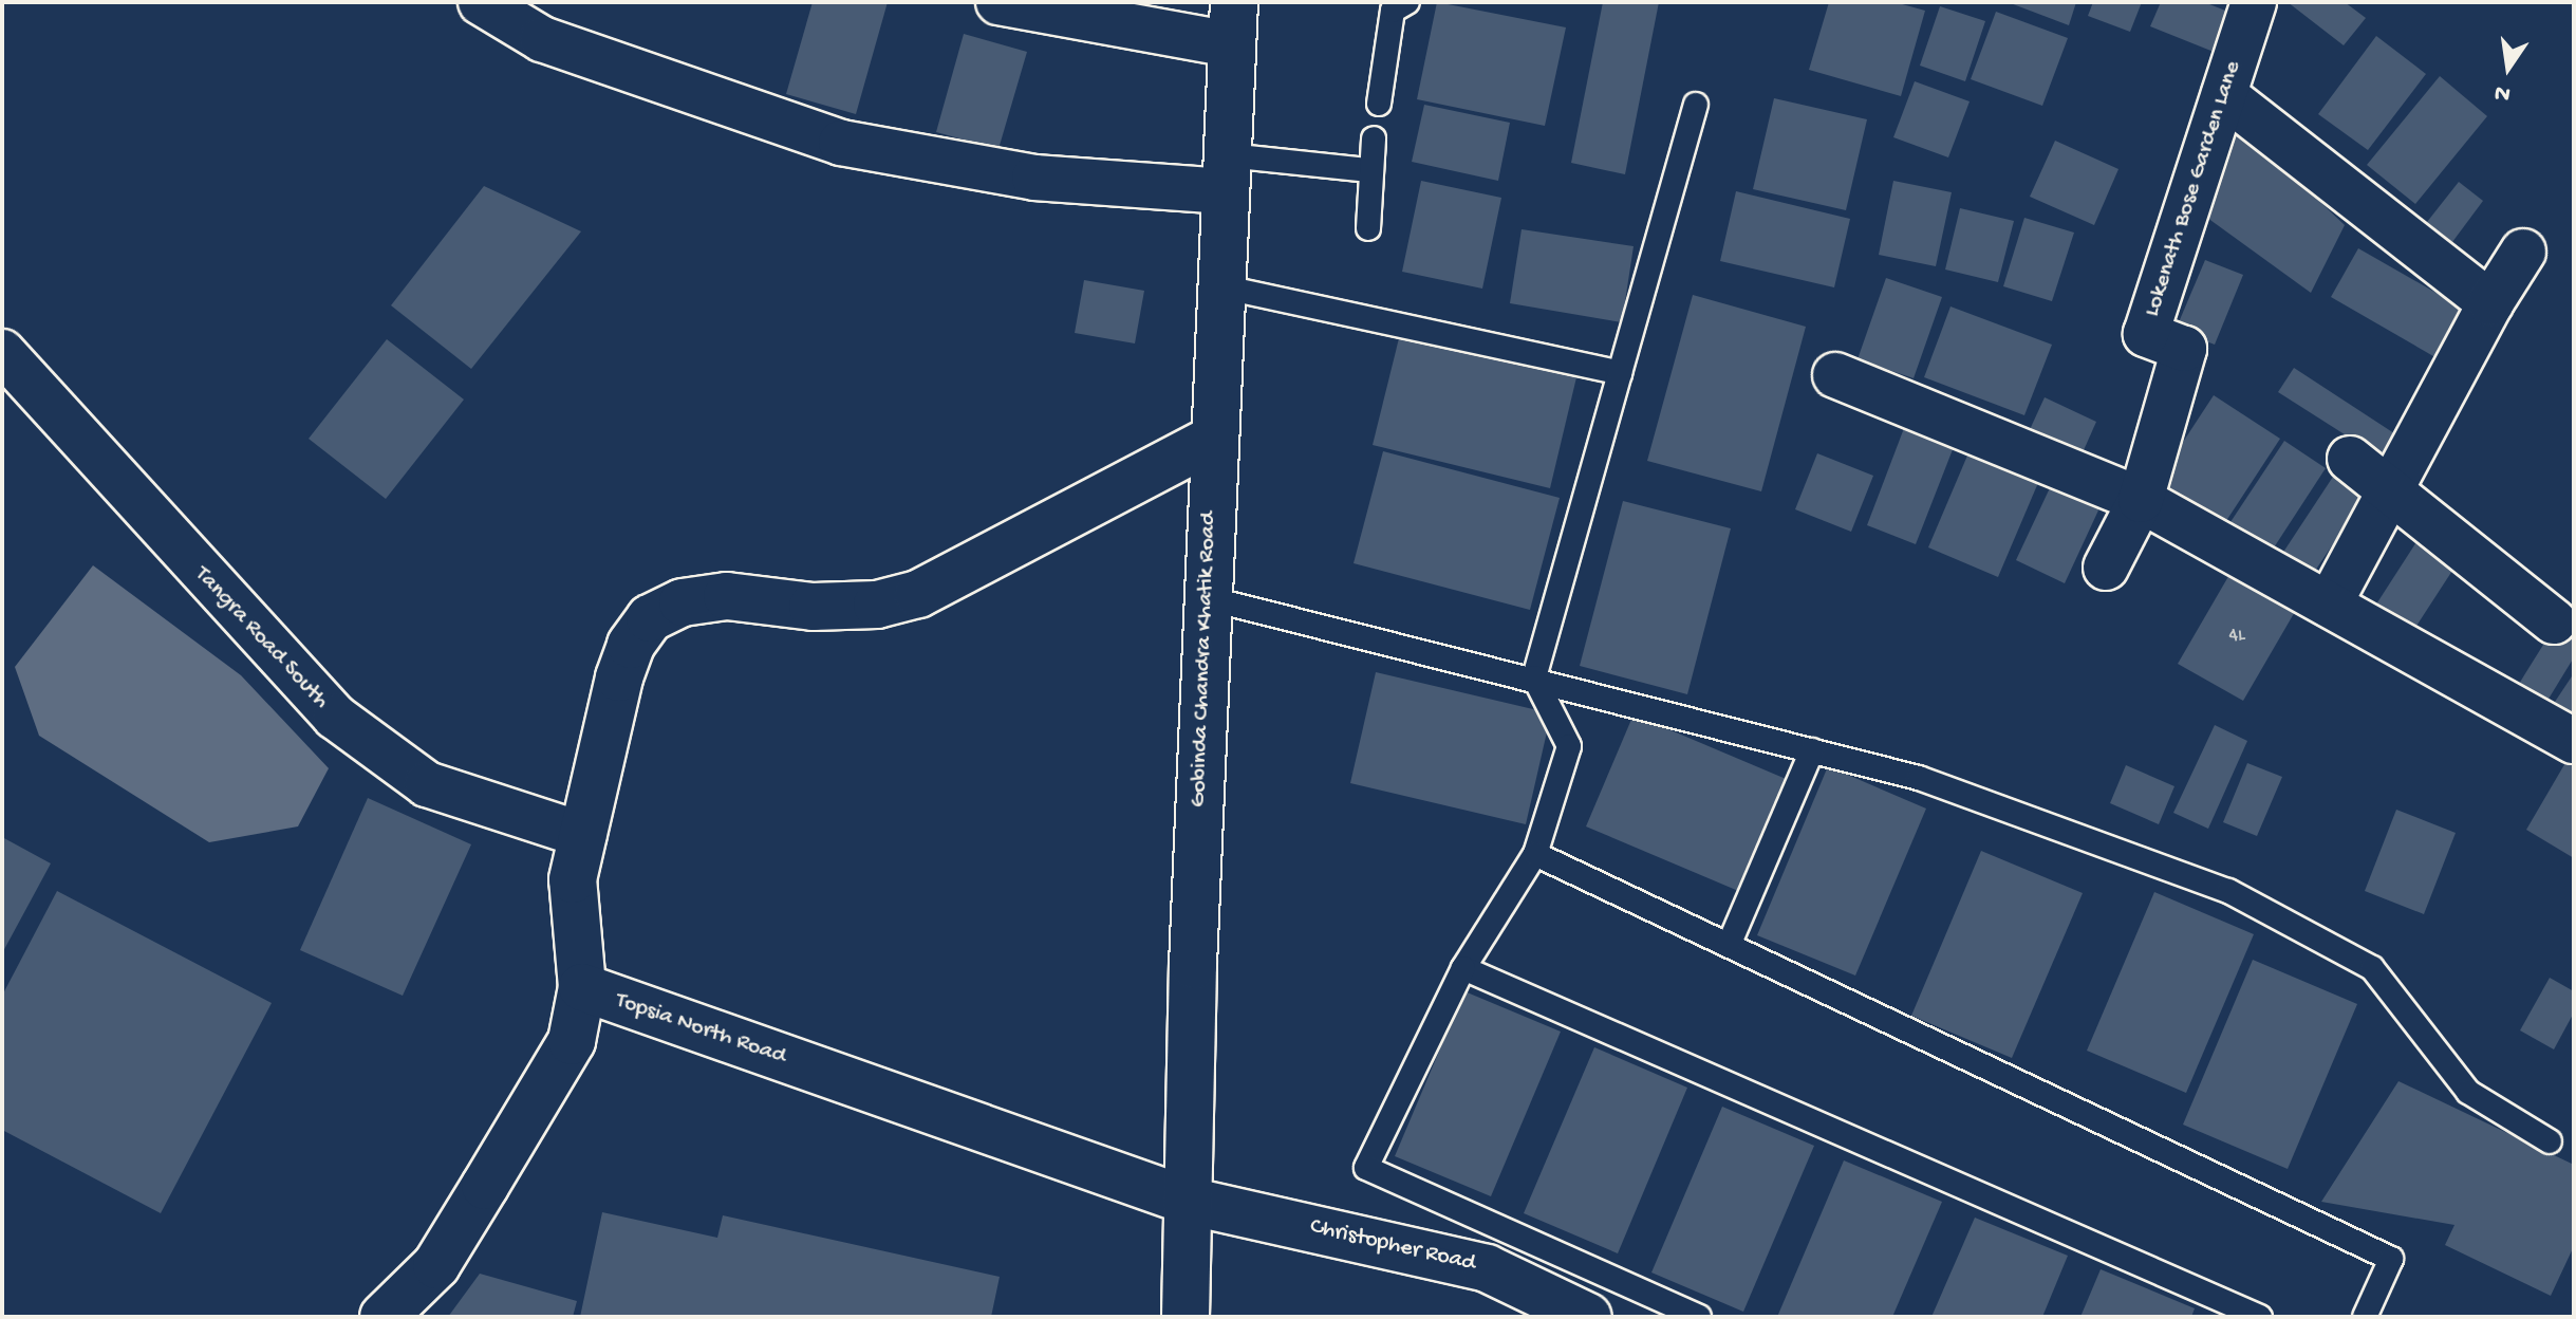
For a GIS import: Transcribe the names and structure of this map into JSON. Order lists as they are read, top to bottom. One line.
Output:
{"streets":{"street":["Lokenath Bose Garden Lane","Tangra Road South","Gobinda Chandra Khatik Road","Topsia North Road","Christopher Road"]},"crossings":[["Gobinda Chandra Khatik Road","Topsia North Road"],["Gobinda Chandra Khatik Road","Christopher Road"],["Topsia North Road","Christopher Road"]],"house_numbers":["4L"],"north":"bottom"}
